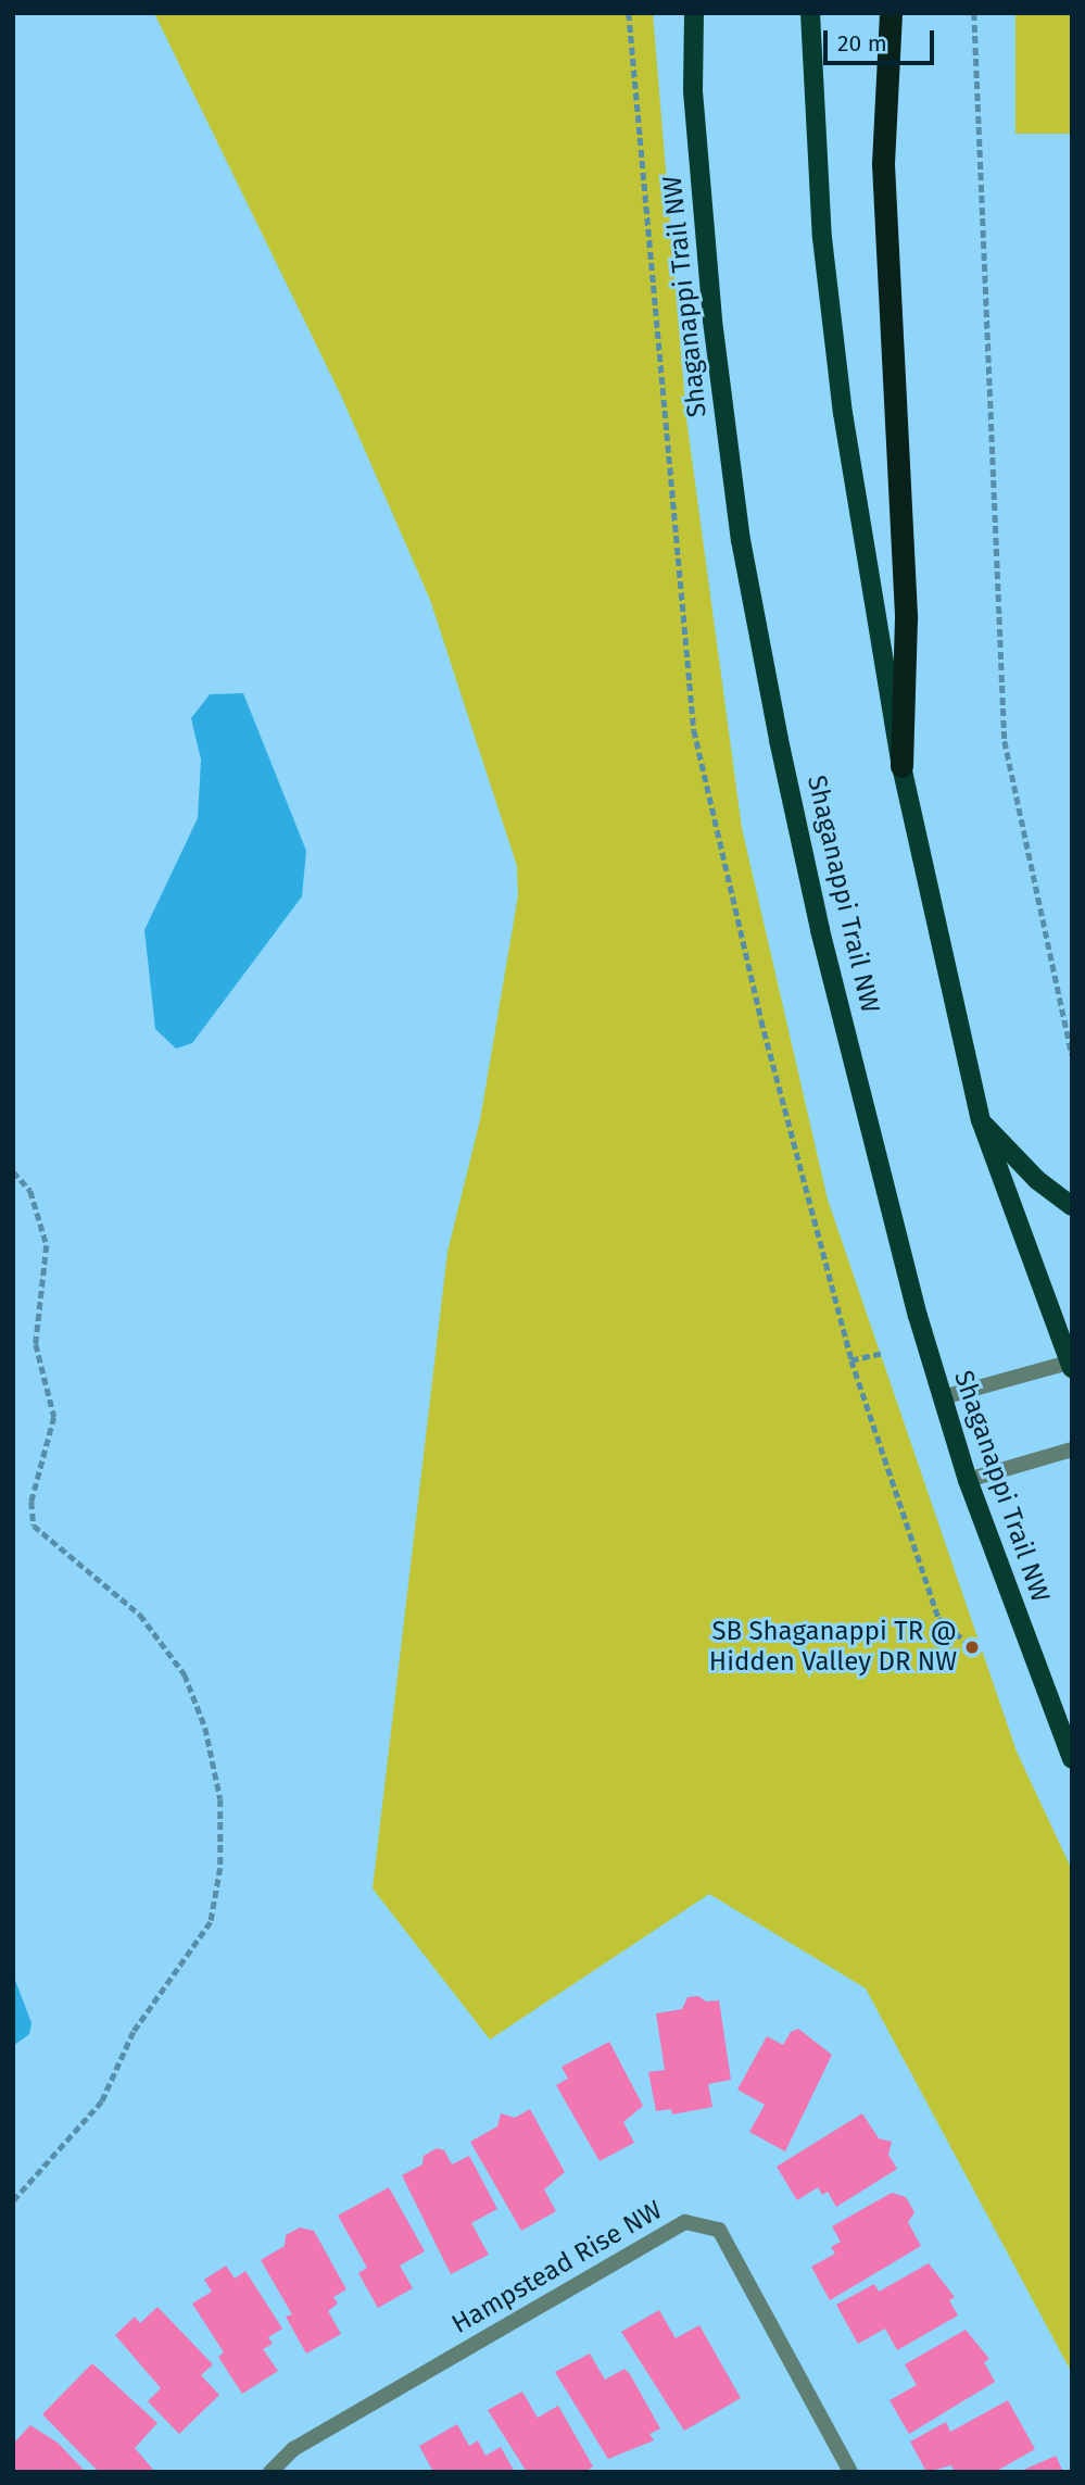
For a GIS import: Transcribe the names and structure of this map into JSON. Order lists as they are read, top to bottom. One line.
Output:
{"streets":{"main road":["Shaganappi Trail NW"],"street":["Hampstead Rise NW"]},"places":["SB Shaganappi TR @ Hidden Valley DR NW"],"scale_bar":"20 m"}
